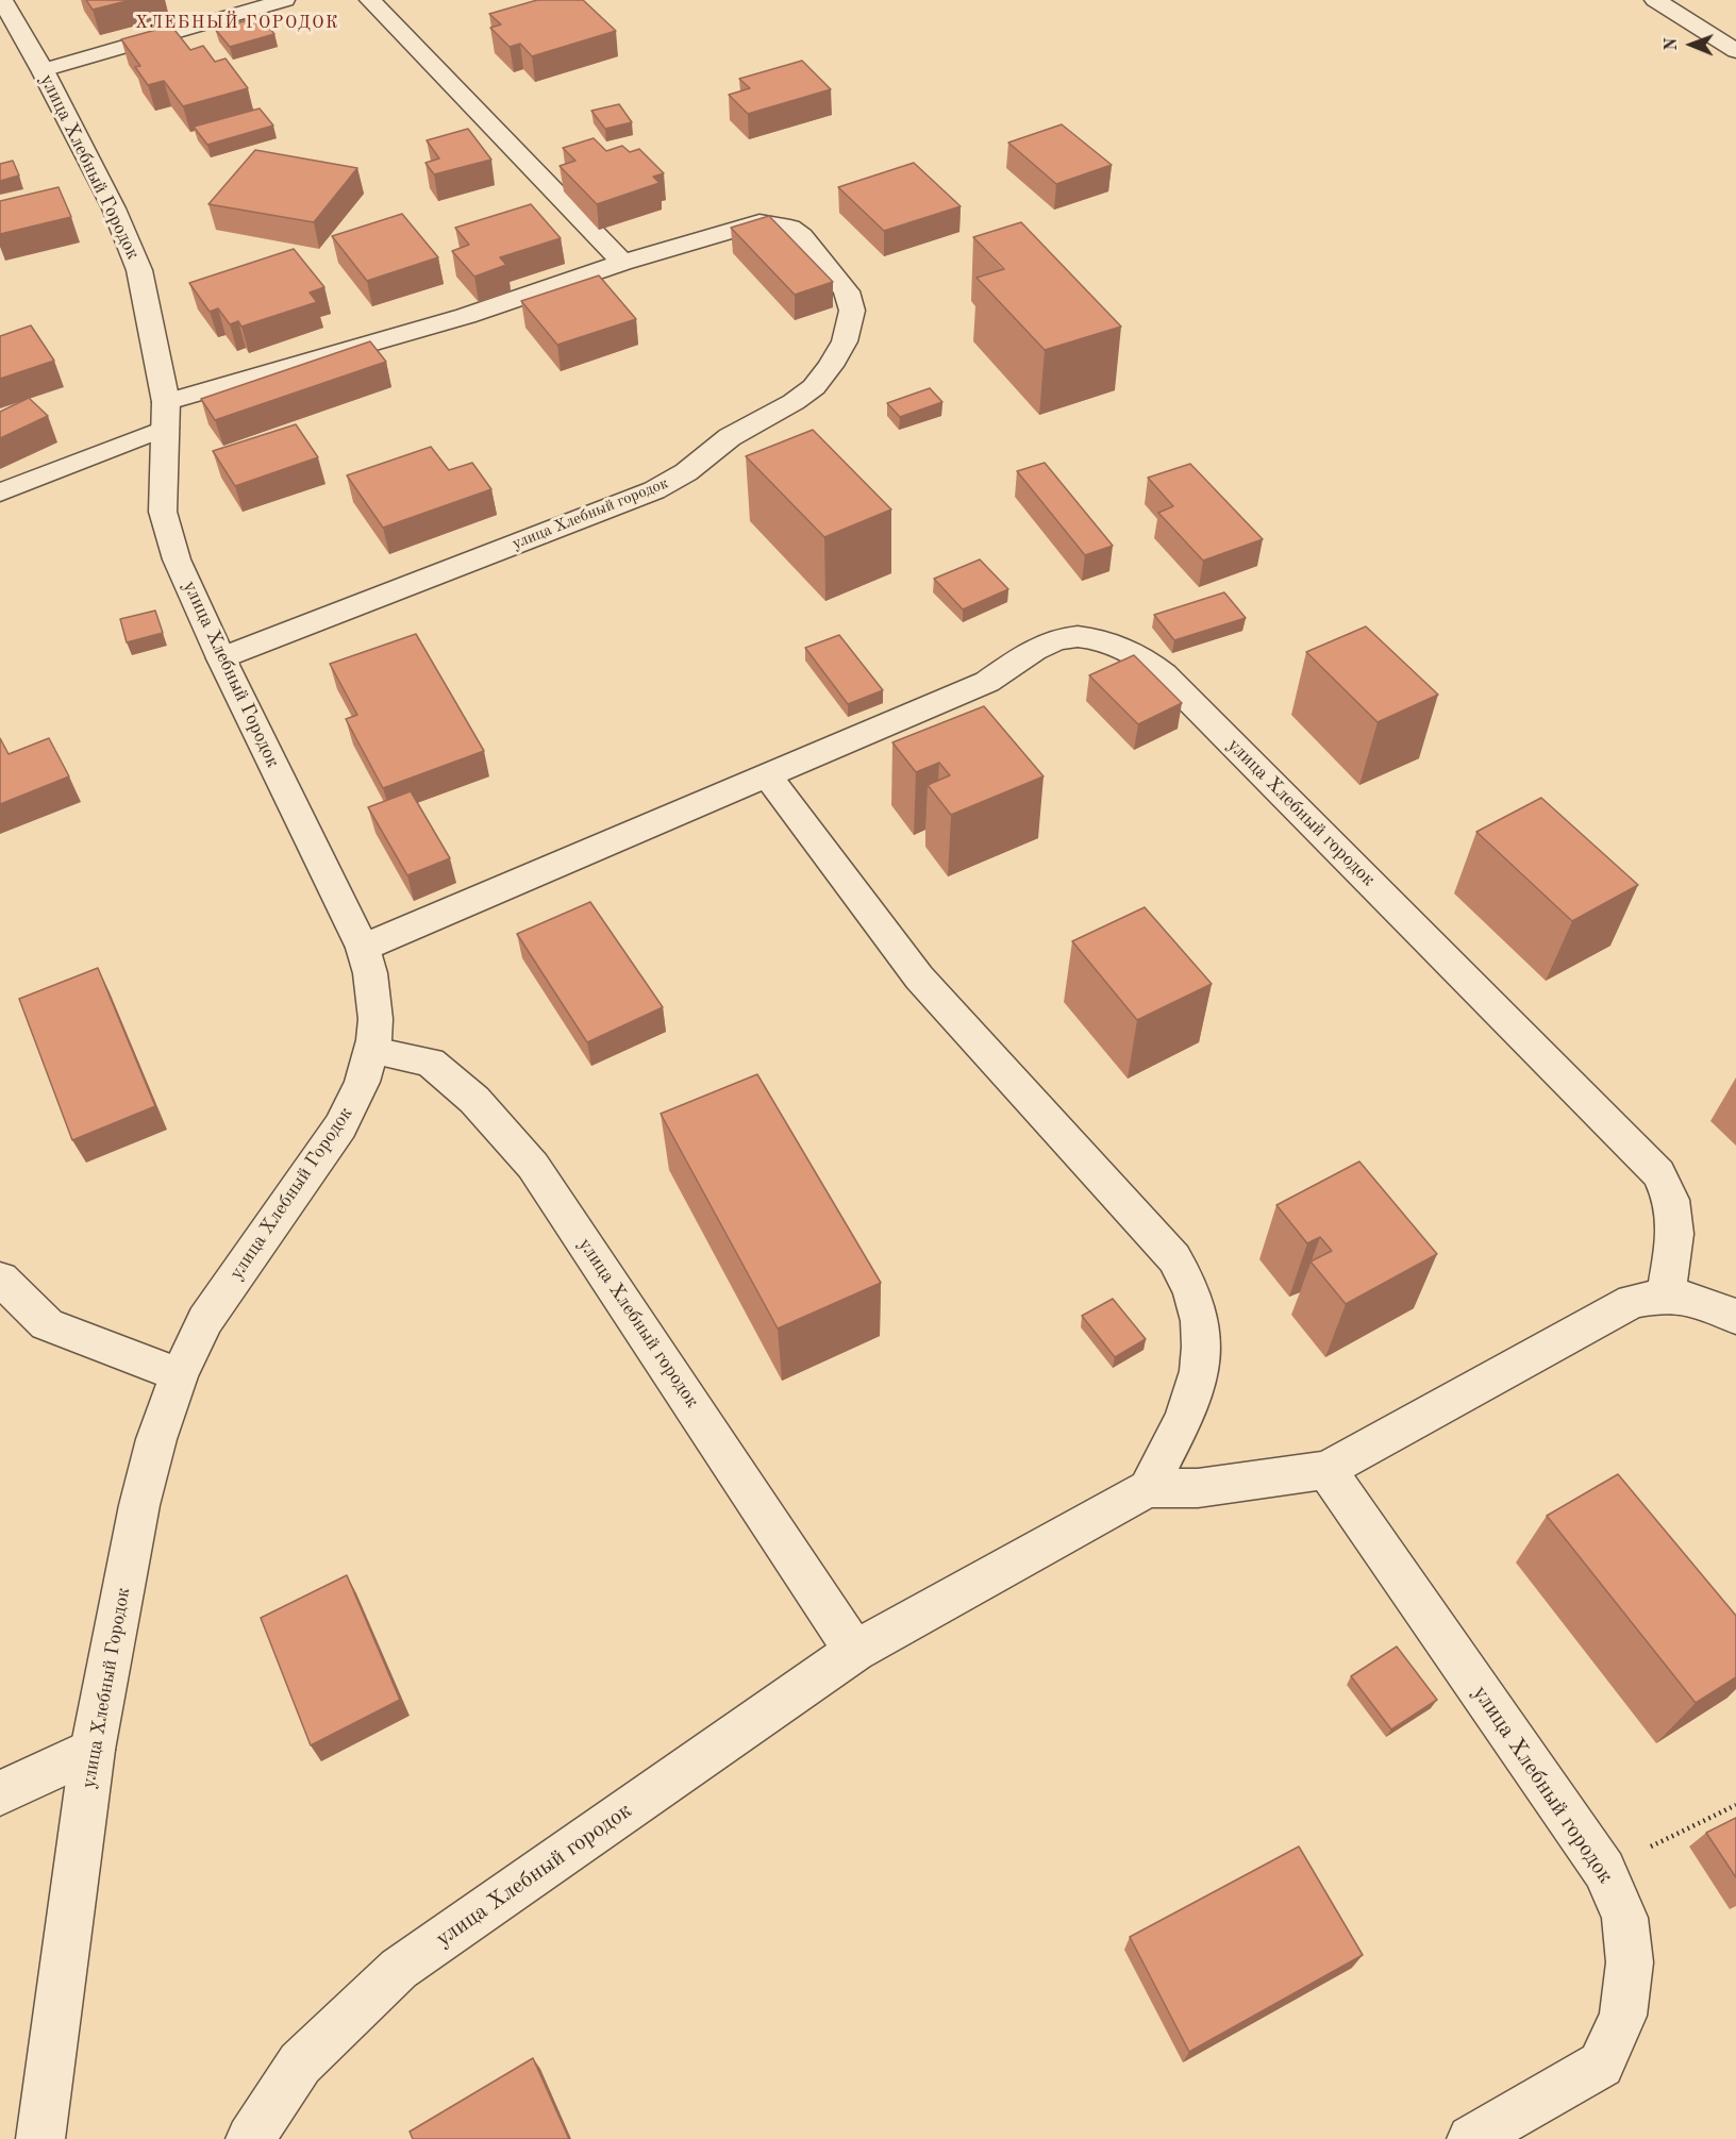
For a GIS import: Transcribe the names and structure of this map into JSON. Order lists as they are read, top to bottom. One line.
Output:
{"streets":{"street":["улица Хлебный Городок","улица Хлебный городок"]},"crossings":[["улица Хлебный Городок","улица Хлебный городок"]],"districts":["ХЛЕБНЫЙ ГОРОДОК"],"north":"left"}
